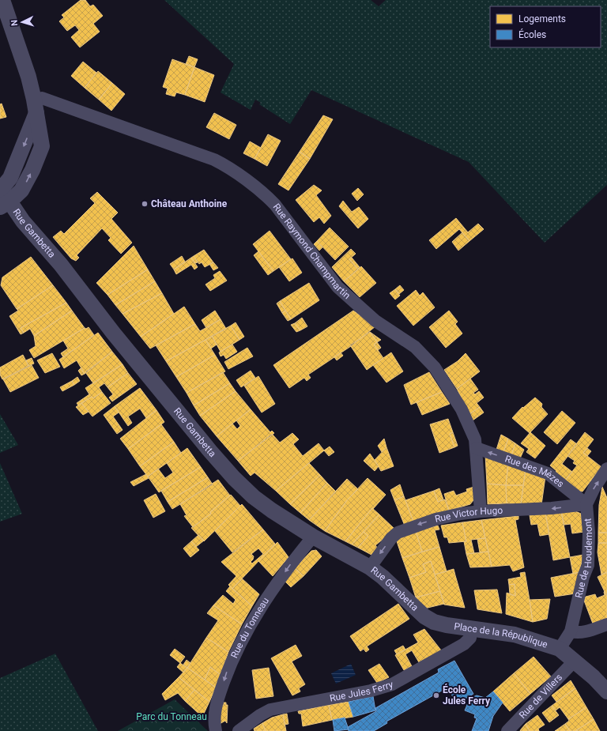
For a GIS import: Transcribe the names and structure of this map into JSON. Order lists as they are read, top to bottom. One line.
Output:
{"streets":{"street":["Rue Gambetta","Rue Raymond Champmartin","Rue des Mèzes","Rue Victor Hugo","Rue de Houdemont","Rue du Tonneau","Place de la République","Rue Jules Ferry","Rue de Villers"]},"crossings":[["Rue Gambetta","Rue Victor Hugo"],["Rue Gambetta","Rue du Tonneau"],["Rue Gambetta","Place de la République"],["Rue Raymond Champmartin","Rue des Mèzes"],["Rue Raymond Champmartin","Rue Victor Hugo"],["Rue des Mèzes","Rue Victor Hugo"],["Rue des Mèzes","Rue de Houdemont"],["Rue Victor Hugo","Rue de Houdemont"],["Rue de Houdemont","Place de la République"],["Place de la République","Rue Jules Ferry"],["Place de la République","Rue de Villers"]],"one_way":["Rue des Mèzes","Rue Victor Hugo","Rue du Tonneau"],"parks":["Parc du Tonneau"],"places":["Château Anthoine","École Jules Ferry"],"legend":["Logements","Écoles"],"north":"left"}
